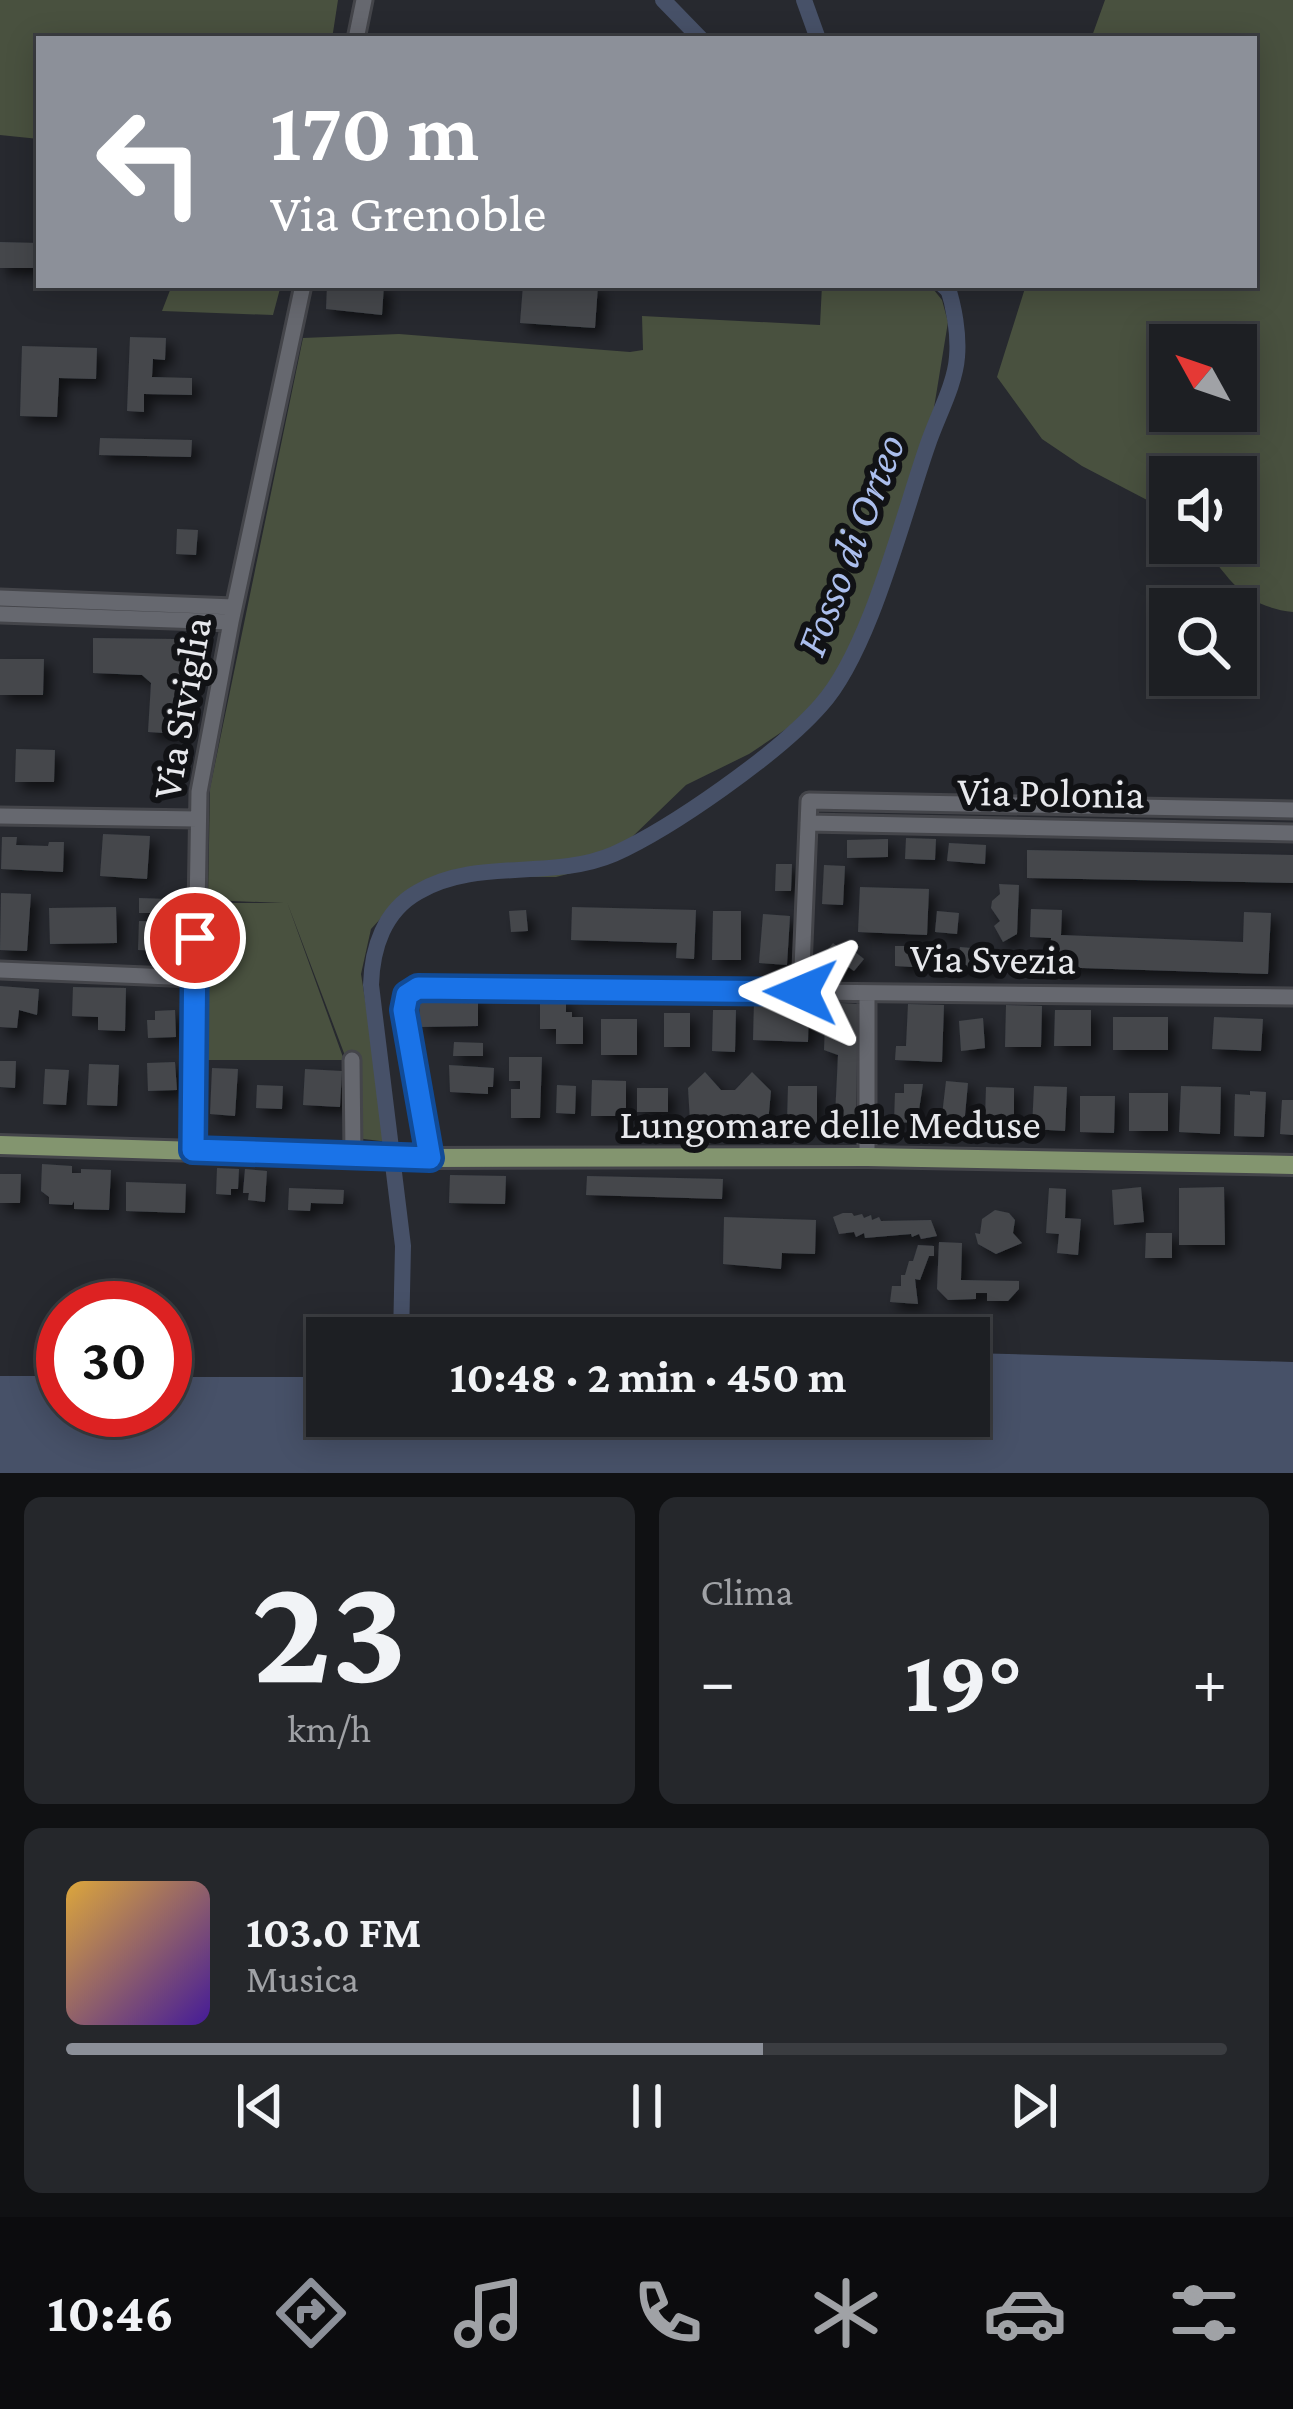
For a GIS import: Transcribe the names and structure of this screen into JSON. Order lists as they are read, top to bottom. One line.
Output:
{"streets":{"main road":["Lungomare delle Meduse"],"street":["Via Siviglia","Via Polonia","Via Svezia"]},"crossings":[["Via Siviglia","Lungomare delle Meduse"],["Via Svezia","Lungomare delle Meduse"]],"water":["Fosso di Orteo"],"north":"top left","page":{"turn":["170 m","Via Grenoble"],"limit":"30","trip":"10:48 · 2 min · 450 m","tile":[["23","km/h"],"Clima"],"heat":["−","19°","+"],"song":["103.0 FM","Musica"],"tabs":"10:46"}}
